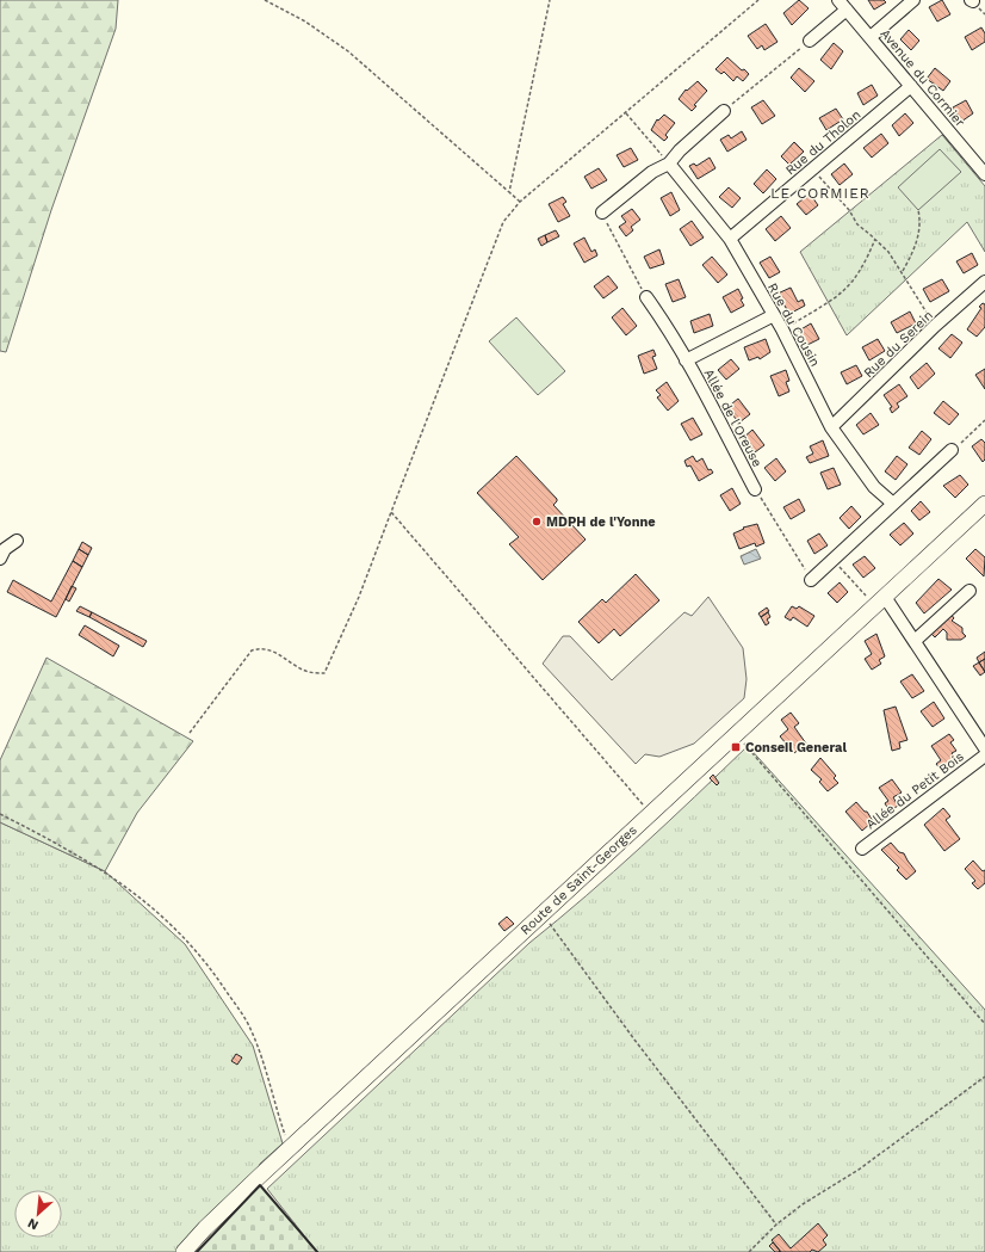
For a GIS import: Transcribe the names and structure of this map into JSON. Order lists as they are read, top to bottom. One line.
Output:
{"streets":{"main road":["Route de Saint-Georges"],"street":["Avenue du Cormier","Rue du Tholon","Rue du Cousin","Rue du Serein","Allée de l'Oreuse","Allée du Petit Bois"]},"crossings":[["Avenue du Cormier","Rue du Tholon"],["Rue du Tholon","Rue du Cousin"],["Rue du Cousin","Rue du Serein"],["Rue du Cousin","Allée de l'Oreuse"]],"districts":["LE CORMIER"],"places":{"other":["MDPH de l'Yonne"],"transit":["Conseil General"]},"north":"bottom left"}
